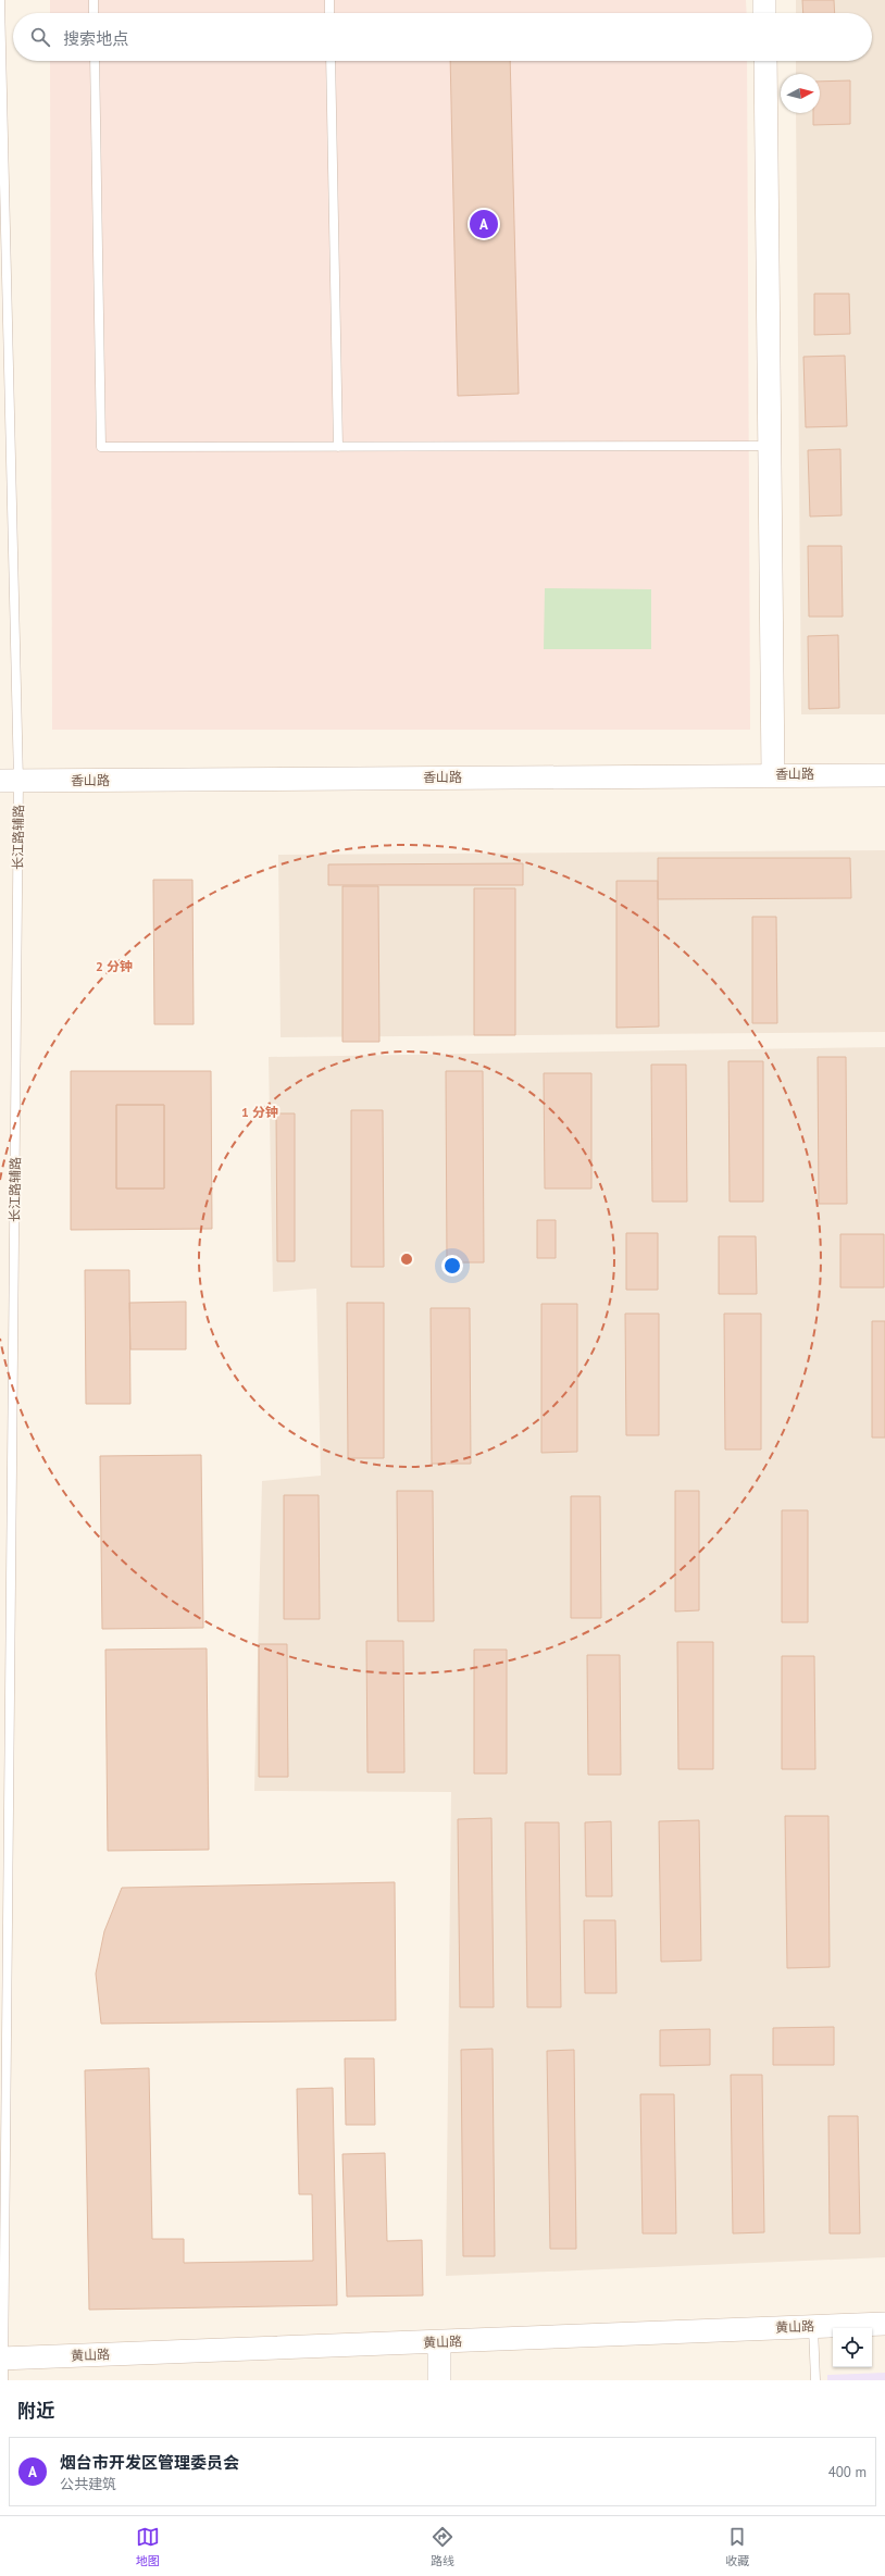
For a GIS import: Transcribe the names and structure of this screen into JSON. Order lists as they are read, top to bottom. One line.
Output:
{"streets":{"street":["香山路","黄山路"],"lane":["长江路辅路"]},"crossings":[["香山路","长江路辅路"],["长江路辅路","黄山路"]],"north":"right","page":{"search":"搜索地点","pins":"A","heading":"附近","list":[{"mark":"A","name":"烟台市开发区管理委员会","note":"公共建筑","value":"400 m"}],"nav":["地图","路线","收藏"]},"rings":["2 分钟","1 分钟"]}
